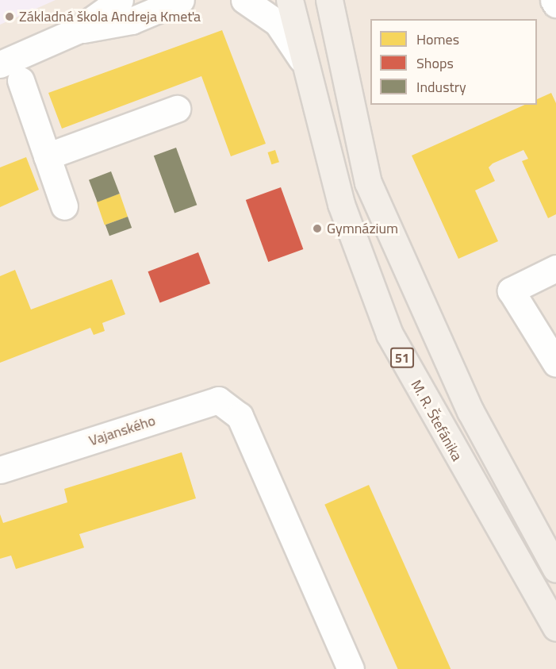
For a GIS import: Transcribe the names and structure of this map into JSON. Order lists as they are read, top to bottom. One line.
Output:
{"streets":{"main road":["51","M. R. Štefánika"],"street":["Vajanského"]},"places":["Základná škola Andreja Kmeťa","Gymnázium"],"legend":["Homes","Shops","Industry"]}
